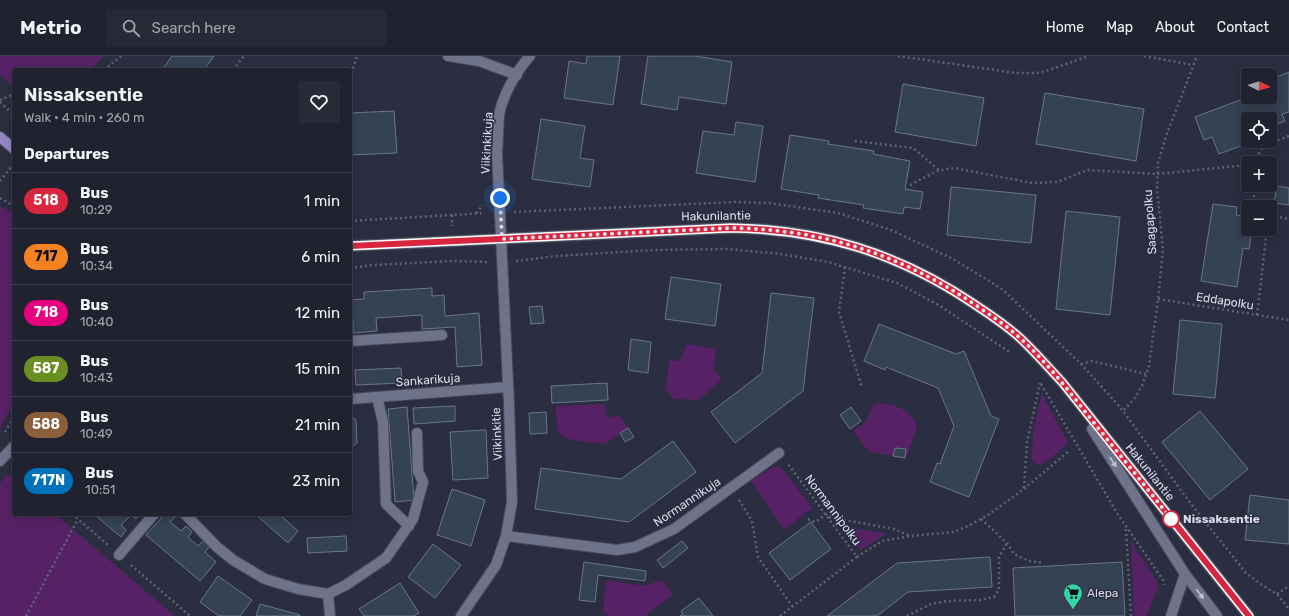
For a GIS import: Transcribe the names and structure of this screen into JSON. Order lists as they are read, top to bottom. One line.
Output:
{"streets":{"street":["Viikinkikuja","Hakunilantie","Sankarikuja","Viikinkitie","Normannikuja"],"path":["Saagapolku","Eddapolku","Normannipolku"]},"crossings":[["Viikinkikuja","Hakunilantie"],["Viikinkikuja","Viikinkitie"],["Hakunilantie","Viikinkitie"],["Saagapolku","Eddapolku"],["Sankarikuja","Viikinkitie"],["Viikinkitie","Normannikuja"],["Normannikuja","Normannipolku"]],"places":{"other":["Nissaksentie"],"supermarket":["Alepa"]},"lines":["bus line 518"],"north":"right","page":{"header":"Metrio","search":"Search here","nav":["Home","Map","About","Contact"],"map_buttons":["+","−"],"heading":[["Nissaksentie","Walk · 4 min · 260 m"],"Departures"],"list":[{"mark":"518","name":"Bus","note":"10:29","value":"1 min"},{"mark":"717","name":"Bus","note":"10:34","value":"6 min"},{"mark":"718","name":"Bus","note":"10:40","value":"12 min"},{"mark":"587","name":"Bus","note":"10:43","value":"15 min"},{"mark":"588","name":"Bus","note":"10:49","value":"21 min"},{"mark":"717N","name":"Bus","note":"10:51","value":"23 min"}]}}
